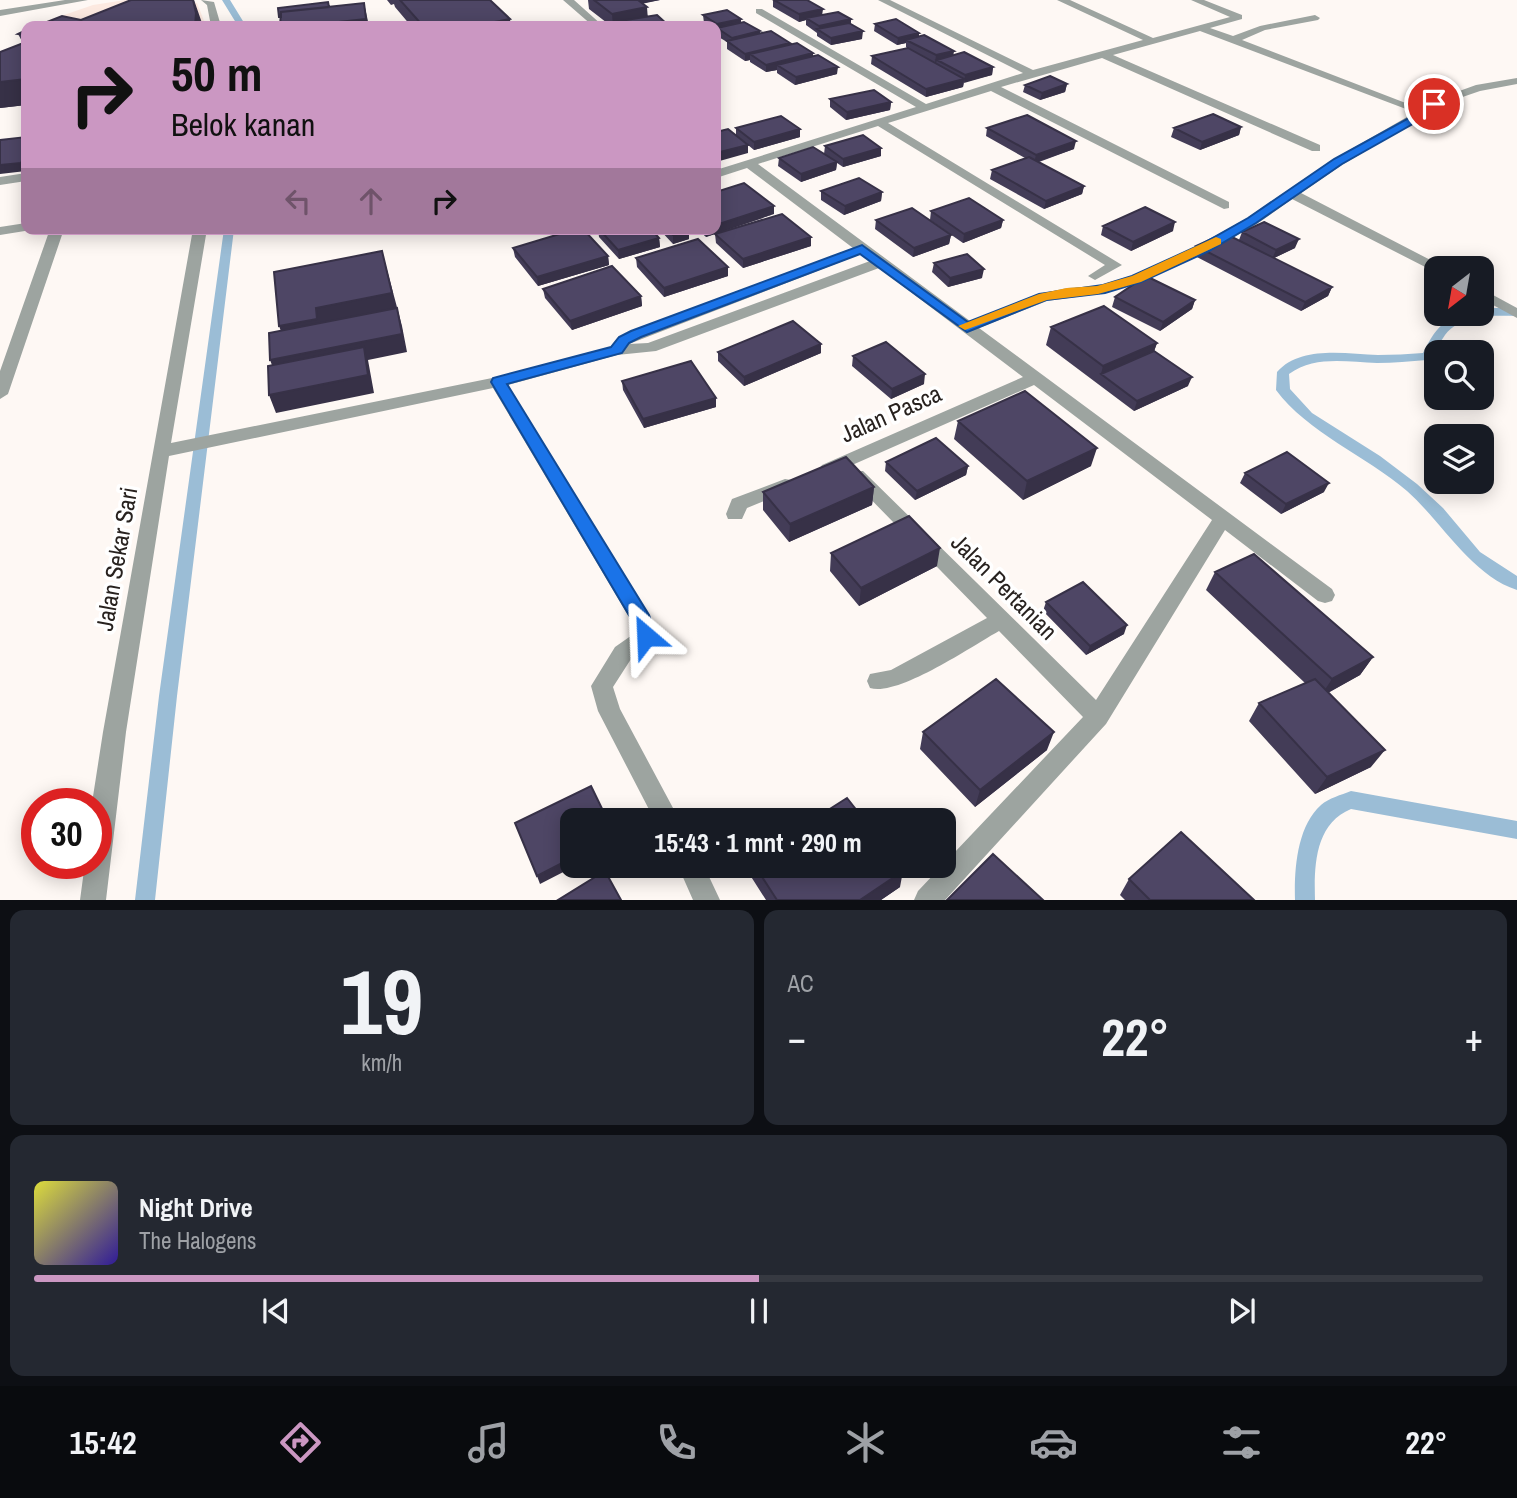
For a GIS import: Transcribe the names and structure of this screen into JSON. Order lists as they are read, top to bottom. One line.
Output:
{"streets":{"street":["Jalan Pasca","Jalan Sekar Sari","Jalan Pertanian"]},"crossings":[["Jalan Pasca","Jalan Pertanian"]],"north":"bottom left","page":{"turn":["50 m","Belok kanan"],"limit":"30","trip":"15:43 · 1 mnt · 290 m","tile":[["19","km/h"],"AC"],"heat":["−","22°","+"],"song":["Night Drive","The Halogens"],"tabs":["15:42","22°"]}}
